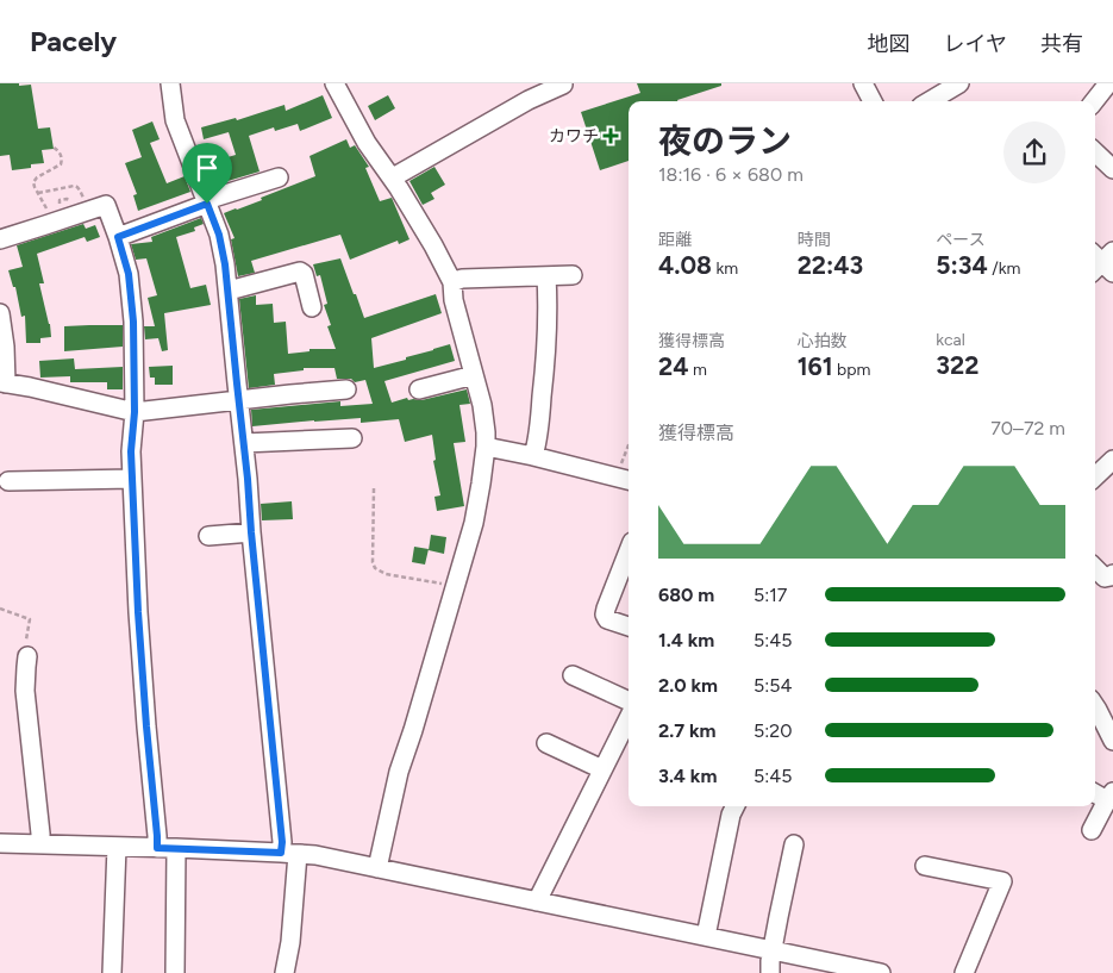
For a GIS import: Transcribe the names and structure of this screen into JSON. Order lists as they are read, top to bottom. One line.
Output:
{"places":{"health":["カワチ"]},"page":{"header":"Pacely","nav":["地図","レイヤ","共有"],"heading":["夜のラン","18:16 · 6 × 680 m"],"stats":[["距離","4.08 km"],["時間","22:43"],["ペース","5:34 /km"],["獲得標高","24 m"],["心拍数","161 bpm"],["kcal","322"]],"chart":["獲得標高","70–72 m"],"list":[{"name":"680 m","note":"5:17"},{"name":"1.4 km","note":"5:45"},{"name":"2.0 km","note":"5:54"},{"name":"2.7 km","note":"5:20"},{"name":"3.4 km","note":"5:45"}]}}
